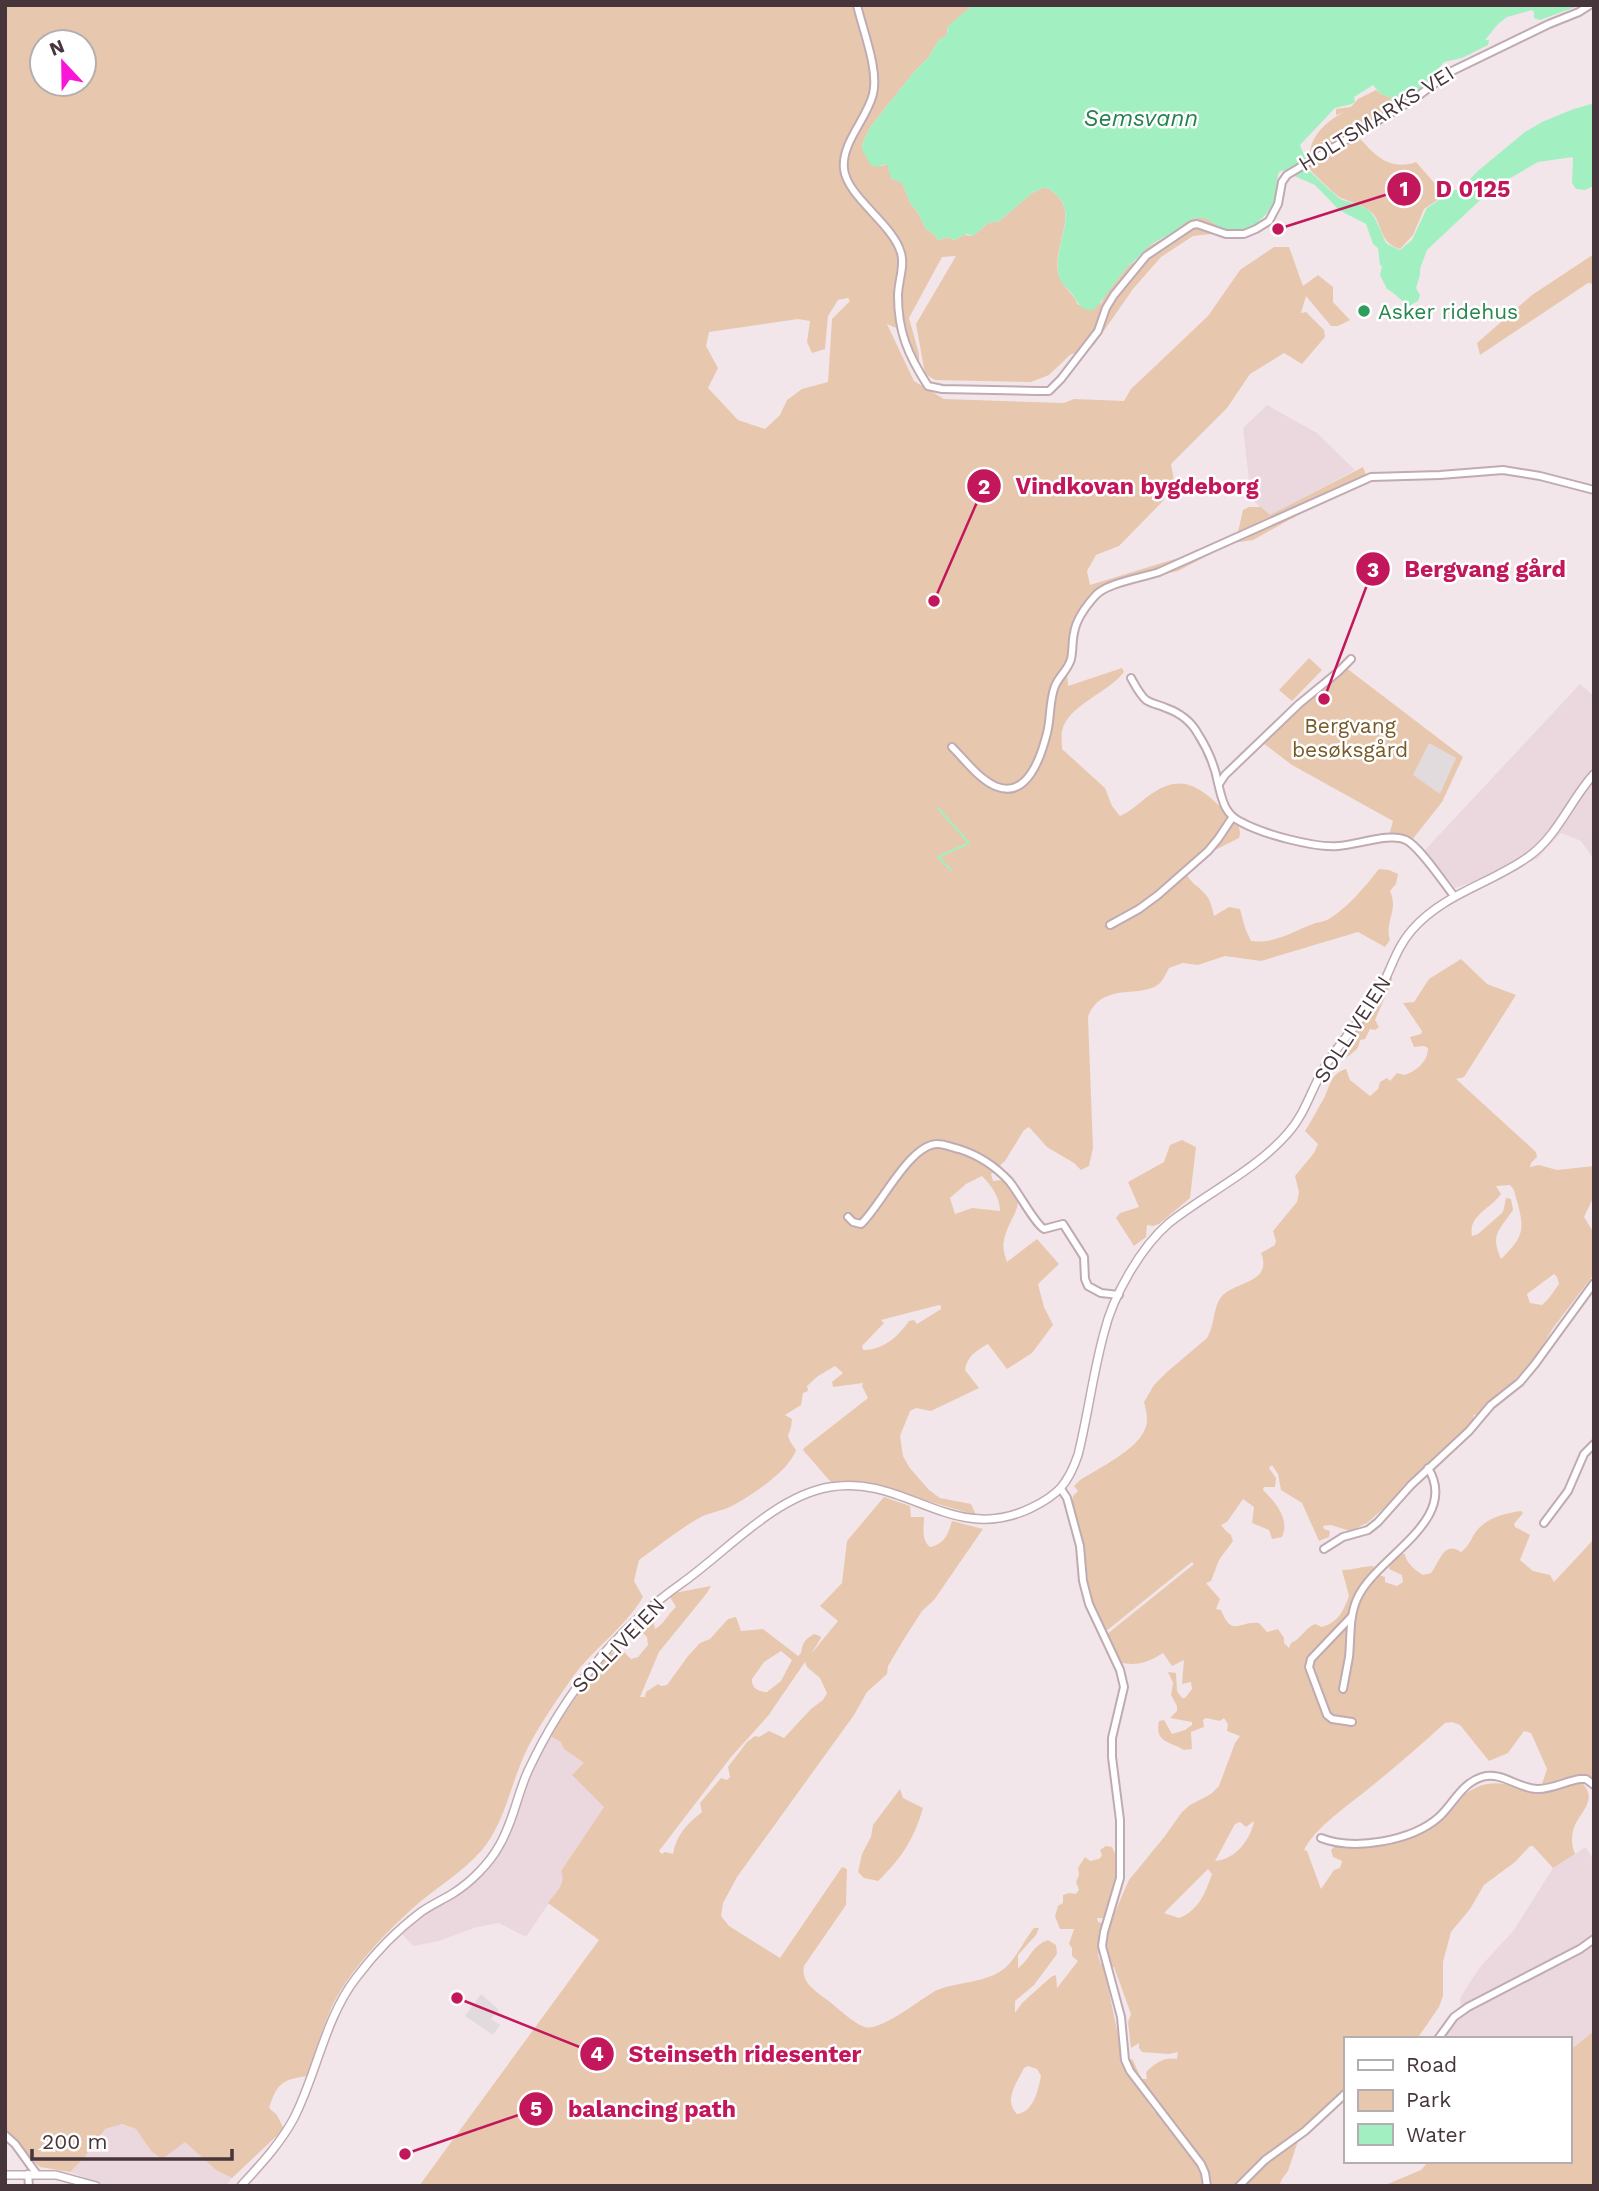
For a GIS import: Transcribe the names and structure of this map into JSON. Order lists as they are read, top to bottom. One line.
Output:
{"streets":{"street":["HOLTSMARKS VEI","SOLLIVEIEN"]},"water":["Semsvann"],"parks":["Bergvang besøksgård"],"places":["D 0125","Asker ridehus","Vindkovan bygdeborg","Bergvang gård","Steinseth ridesenter","balancing path"],"legend":["Road","Park","Water"],"scale_bar":"200 m","north":"top"}
